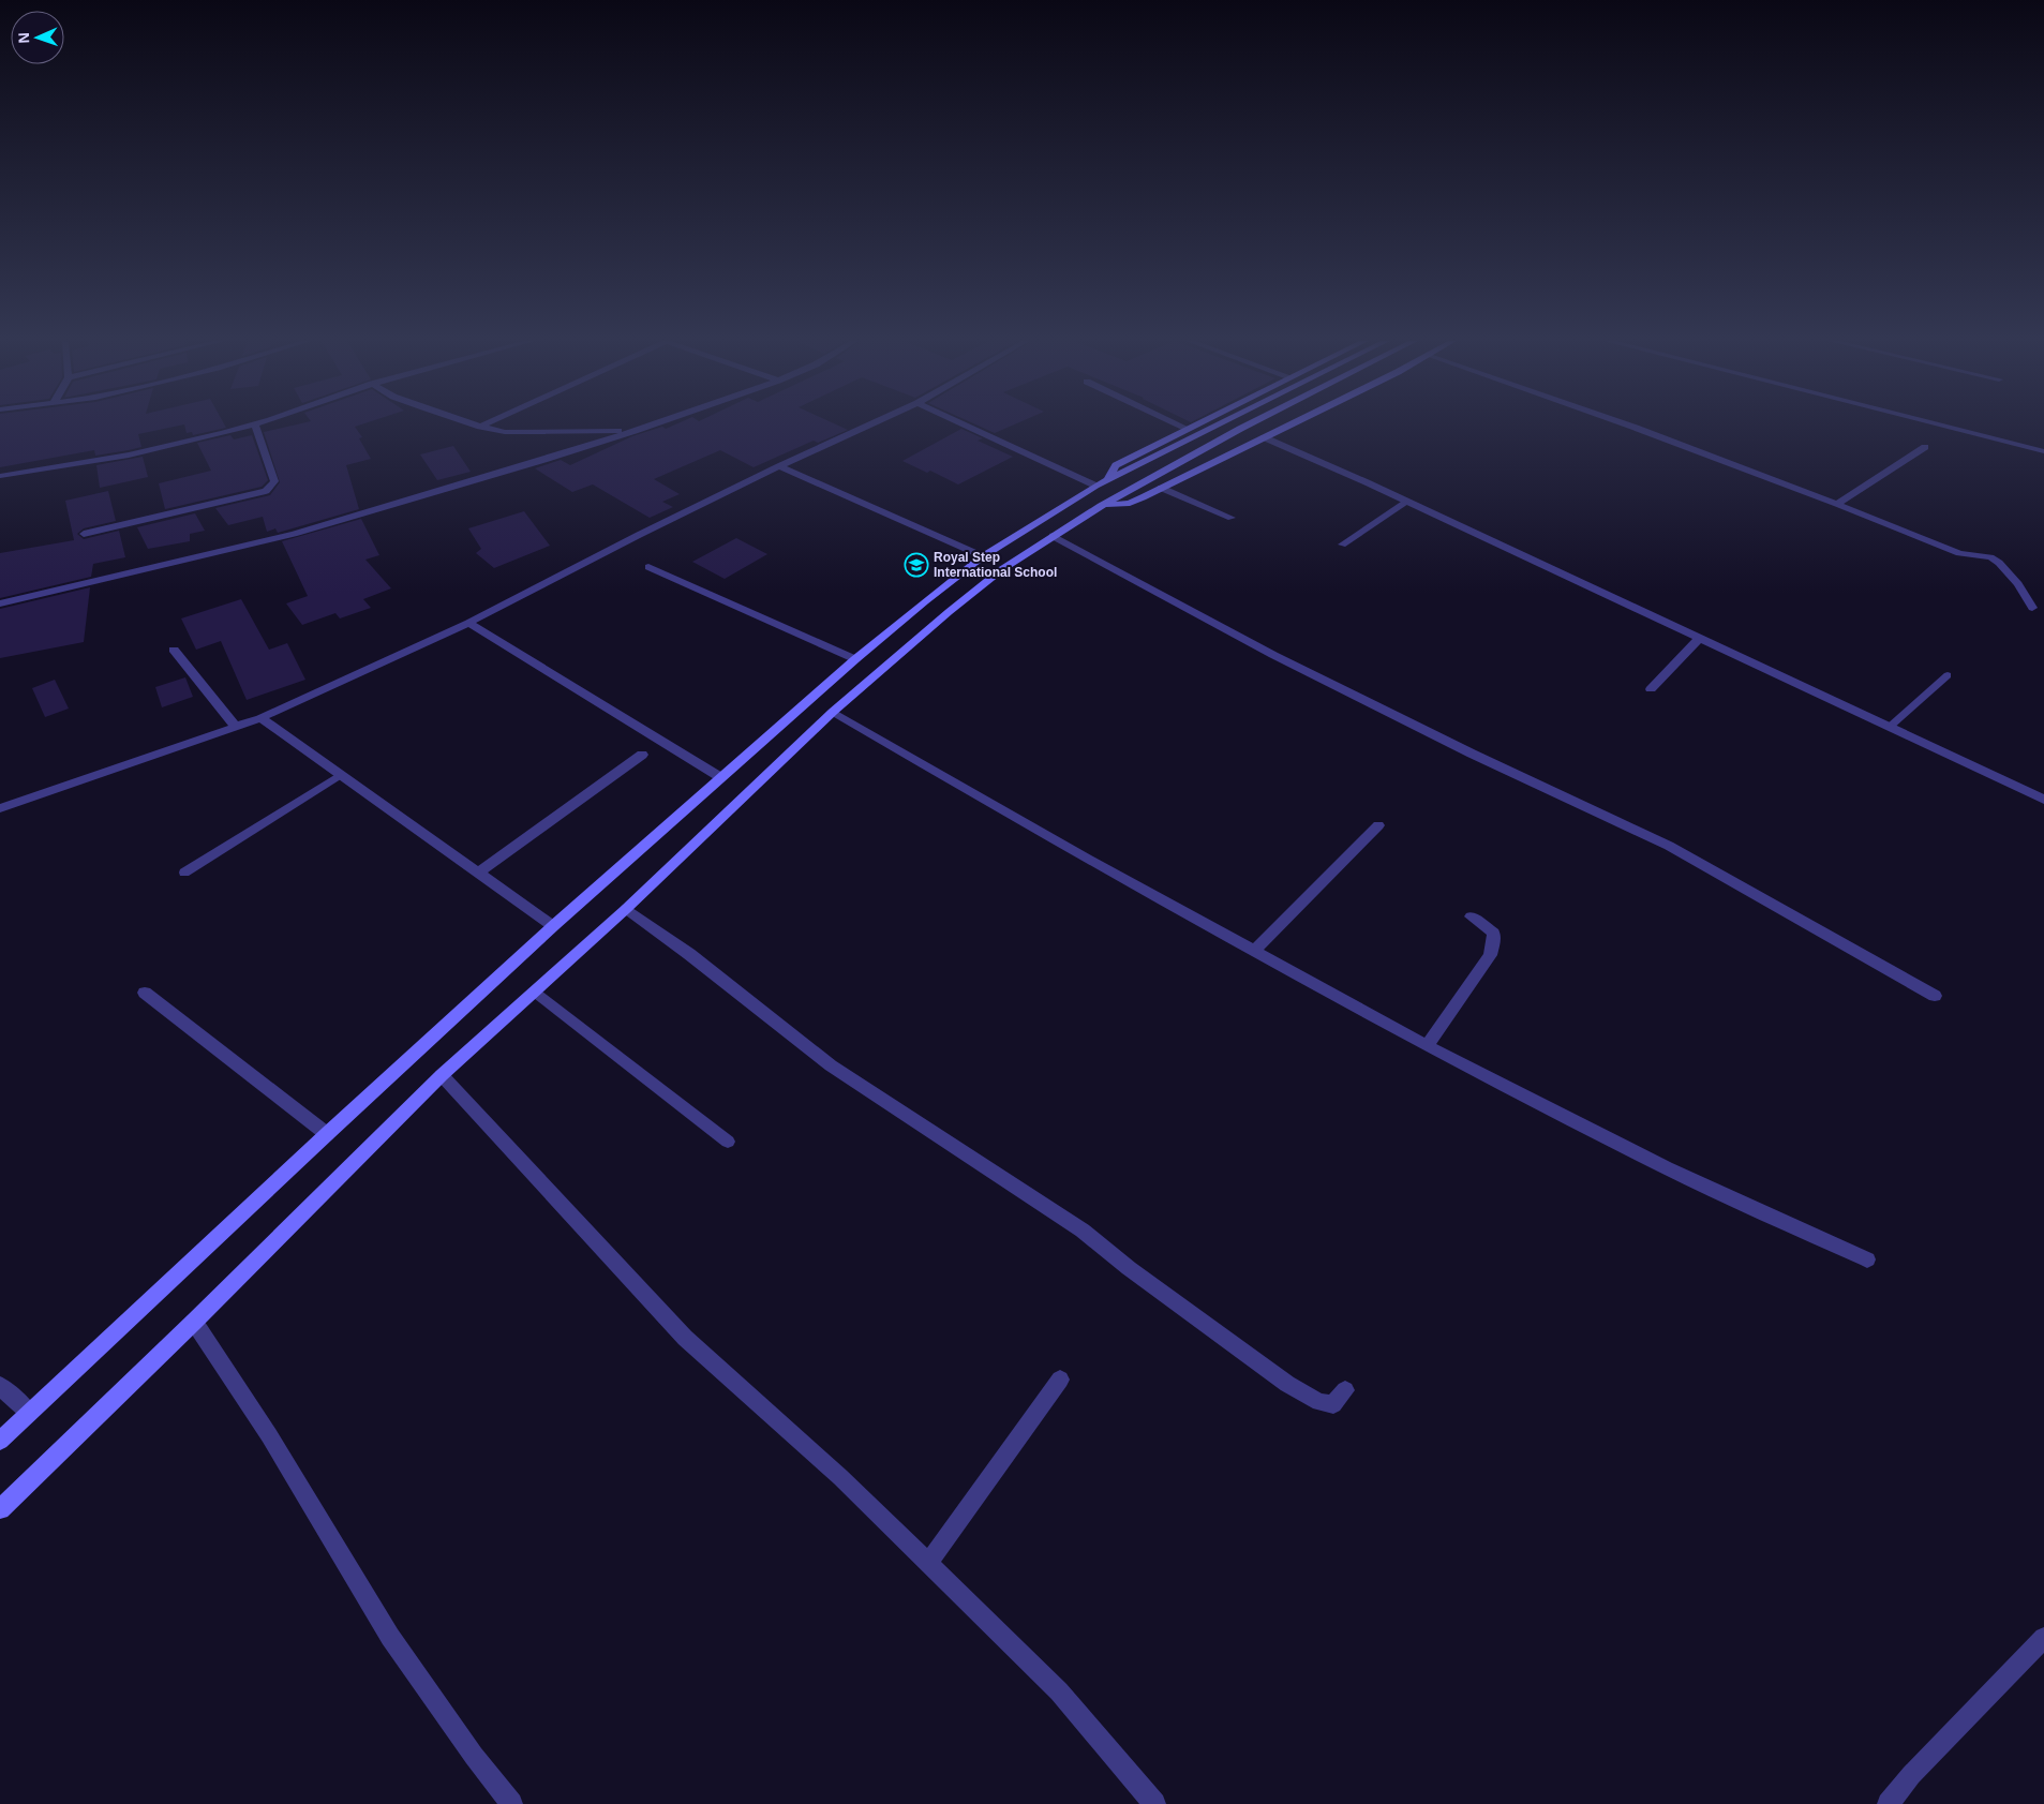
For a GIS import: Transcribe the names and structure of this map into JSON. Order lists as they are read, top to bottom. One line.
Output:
{"places":{"school or university":["Royal Step International School"]},"north":"left"}
